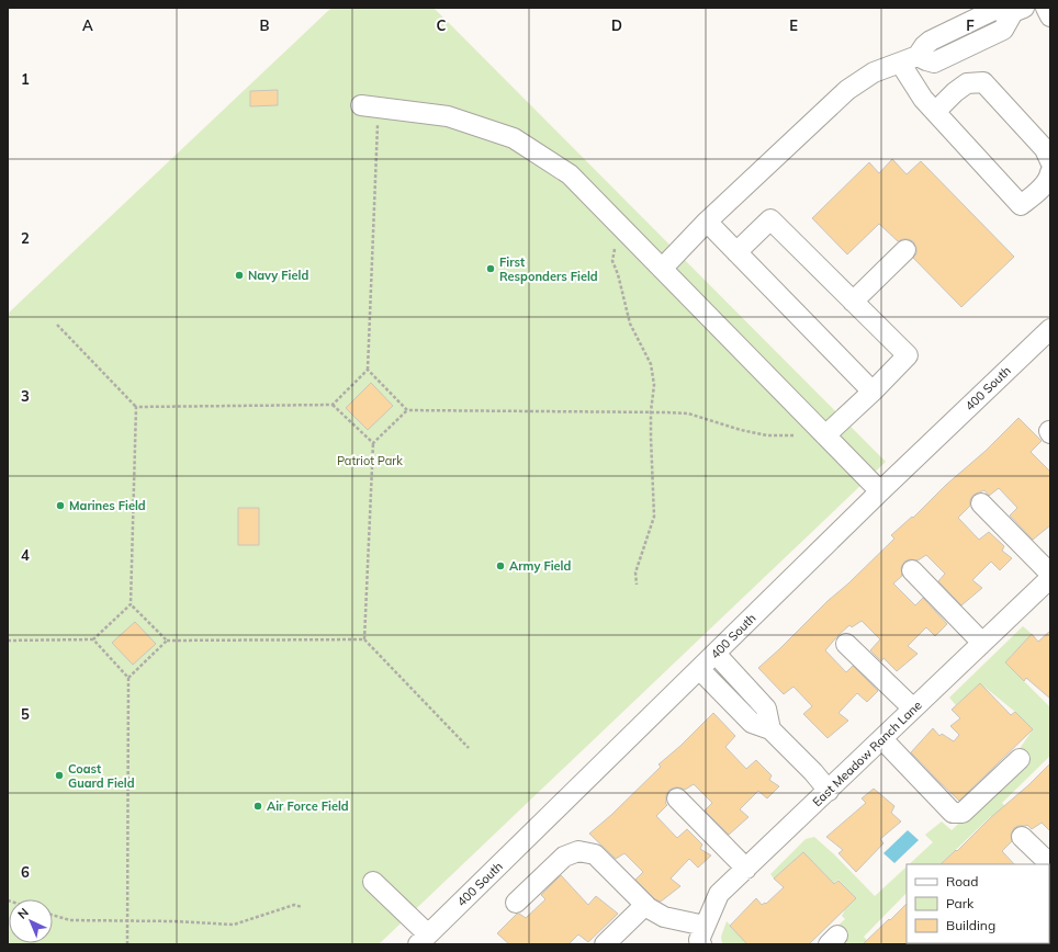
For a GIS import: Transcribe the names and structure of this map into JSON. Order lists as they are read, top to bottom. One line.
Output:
{"streets":{"street":["400 South","East Meadow Ranch Lane"]},"parks":["Patriot Park"],"places":["First Responders Field","Navy Field","Marines Field","Army Field","Coast Guard Field","Air Force Field"],"legend":["Road","Park","Building"],"north":"top left","grid":{"columns":["A","B","C","D","E","F"],"rows":["1","2","3","4","5","6"]}}
